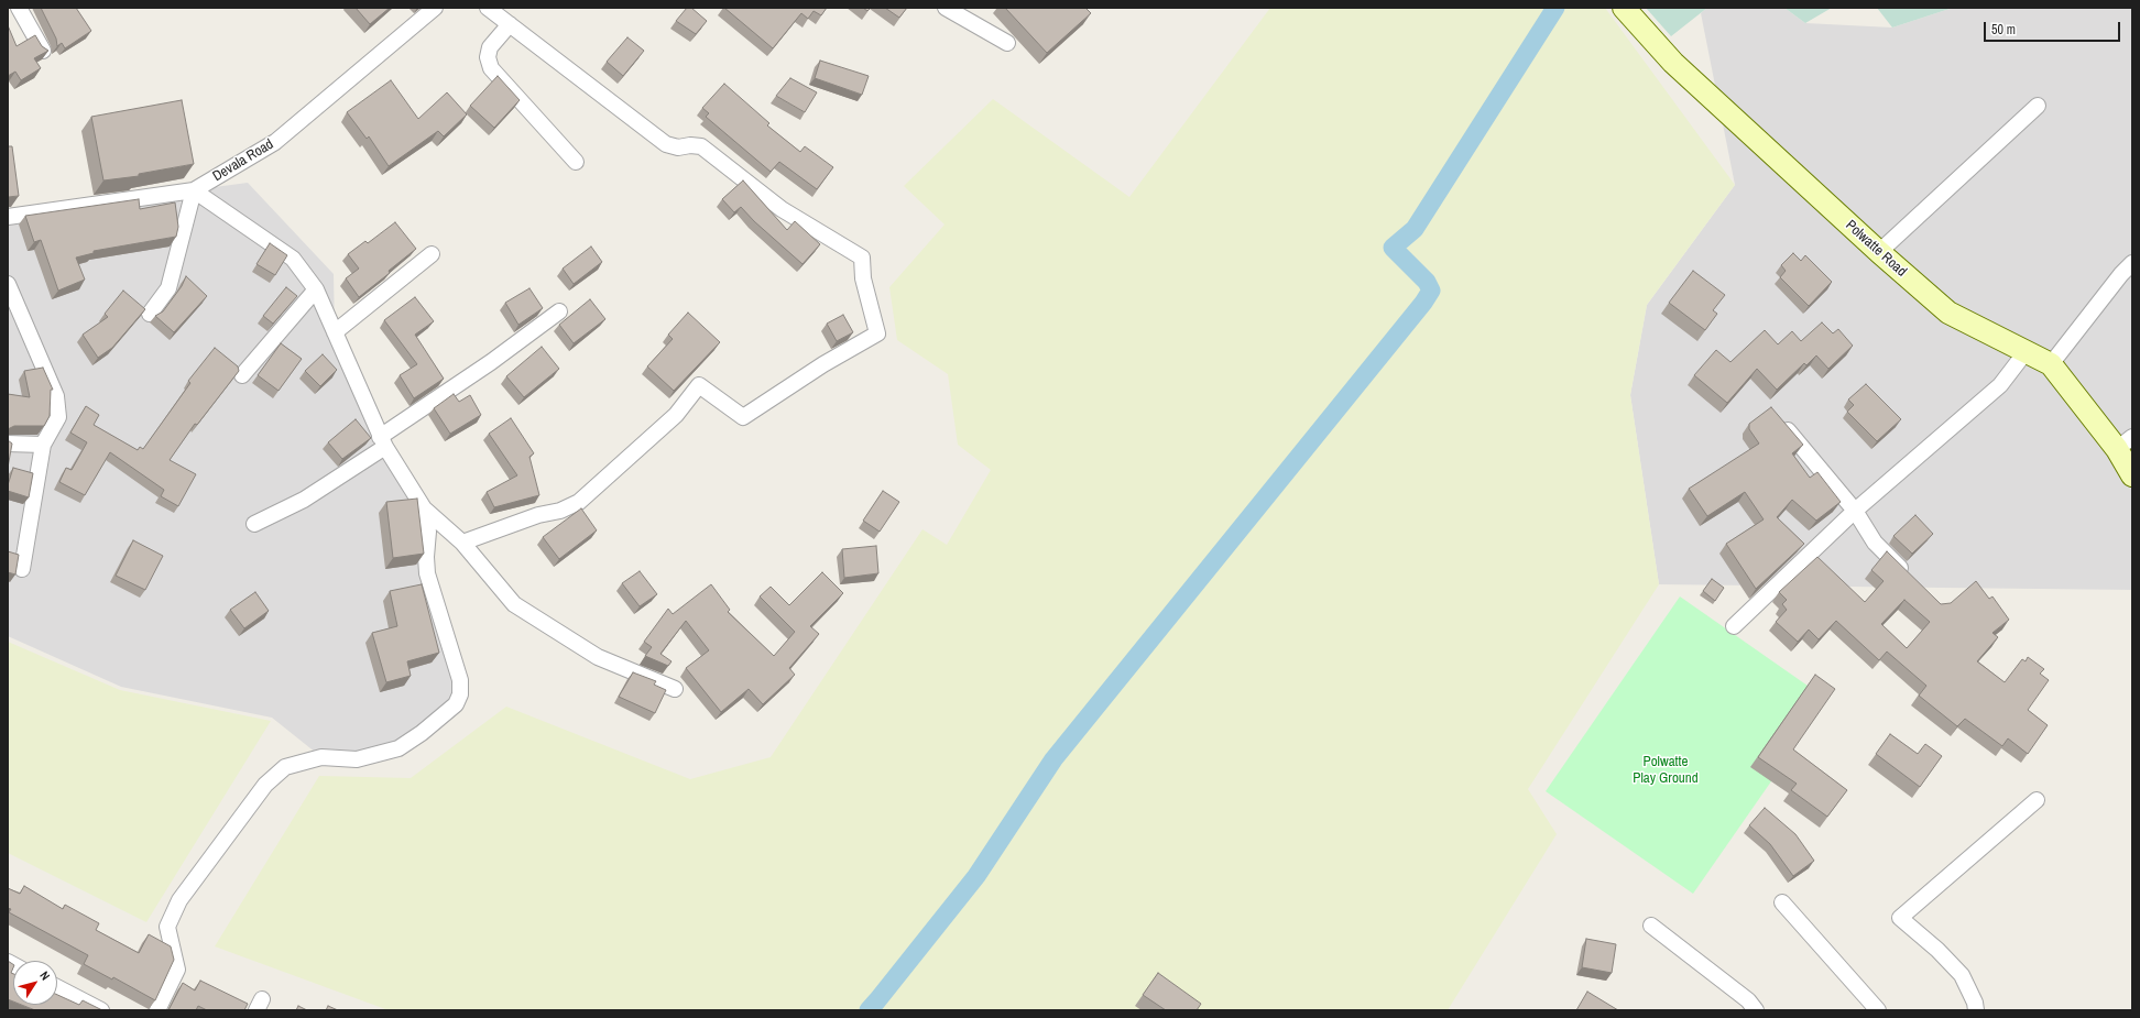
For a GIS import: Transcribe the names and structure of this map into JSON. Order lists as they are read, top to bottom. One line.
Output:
{"streets":{"street":["Devala Road","Polwatte Road"]},"parks":["Polwatte Play Ground"],"scale_bar":"50 m","north":"top right"}
